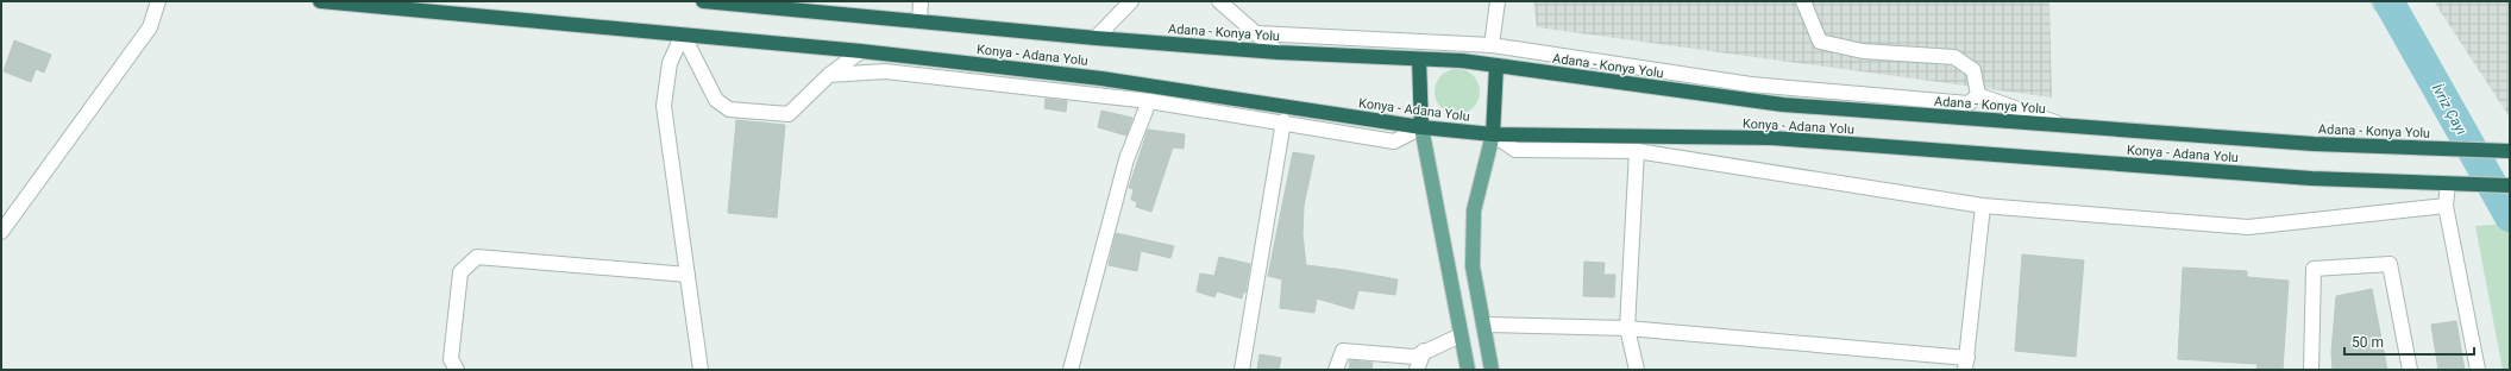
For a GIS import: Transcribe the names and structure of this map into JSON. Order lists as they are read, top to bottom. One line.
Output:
{"streets":{"highway":["Adana - Konya Yolu","Konya - Adana Yolu"]},"water":["İvriz Çayı"],"scale_bar":"50 m"}
